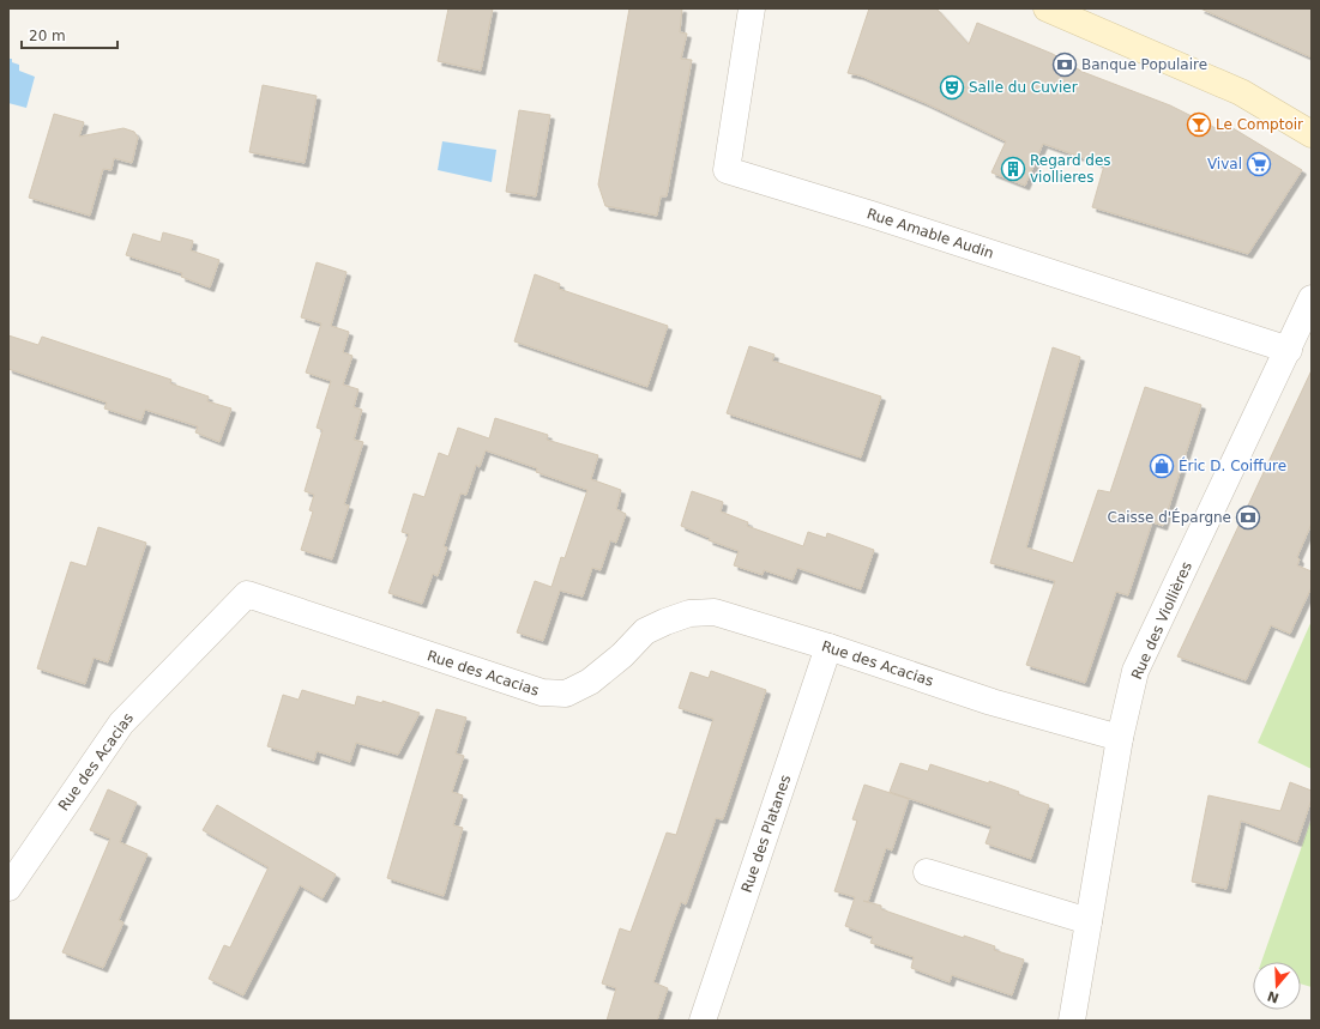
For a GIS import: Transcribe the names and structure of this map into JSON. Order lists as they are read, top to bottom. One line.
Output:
{"streets":{"street":["Rue Amable Audin","Rue des Viollières","Rue des Acacias","Rue des Platanes"]},"crossings":[["Rue Amable Audin","Rue des Viollières"],["Rue des Viollières","Rue des Acacias"],["Rue des Acacias","Rue des Platanes"]],"places":{"bank":["Banque Populaire","Caisse d'Épargne"],"theatre":["Salle du Cuvier"],"bar":["Le Comptoir"],"supermarket":["Vival"],"building":["Regard des viollieres"],"shop":["Éric D. Coiffure"]},"scale_bar":"20 m","north":"bottom"}
